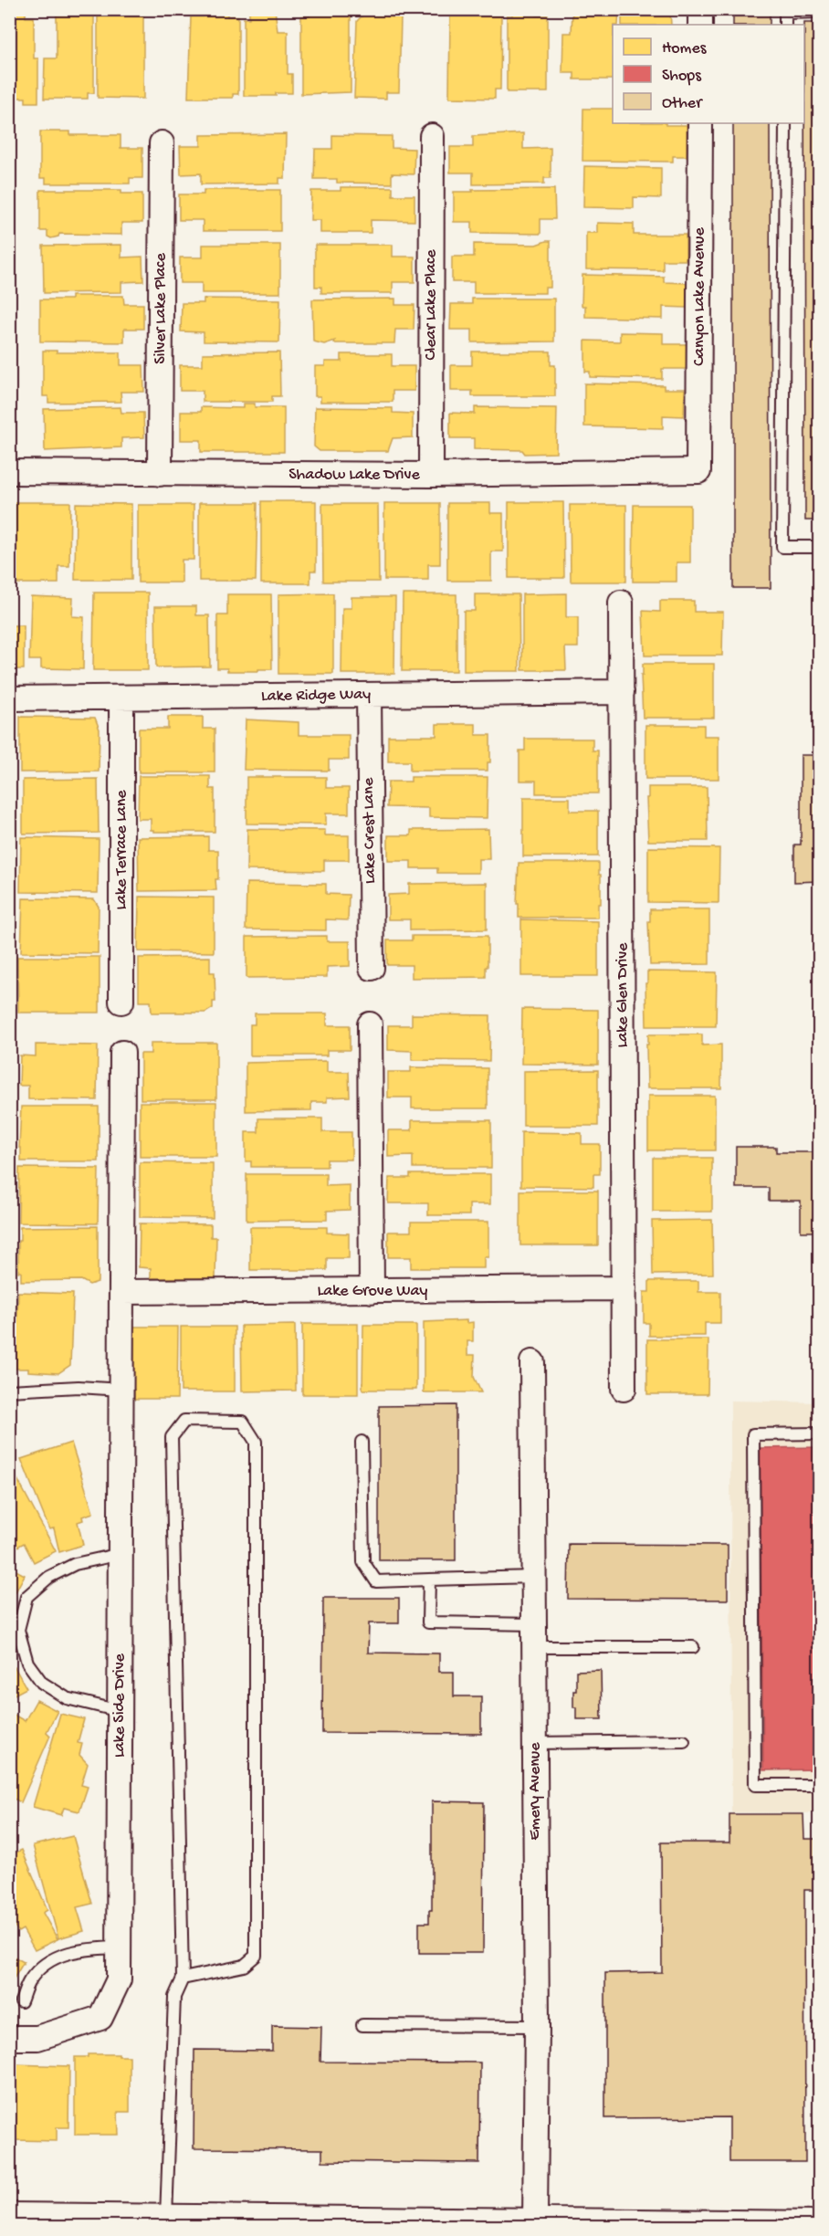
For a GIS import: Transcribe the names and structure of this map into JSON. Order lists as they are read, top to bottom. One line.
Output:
{"streets":{"street":["Canyon Lake Avenue","Clear Lake Place","Silver Lake Place","Shadow Lake Drive","Lake Ridge Way","Lake Crest Lane","Lake Terrace Lane","Lake Glen Drive","Lake Grove Way","Lake Side Drive","Emery Avenue"]},"crossings":[["Canyon Lake Avenue","Shadow Lake Drive"],["Clear Lake Place","Shadow Lake Drive"],["Silver Lake Place","Shadow Lake Drive"],["Lake Ridge Way","Lake Crest Lane"],["Lake Ridge Way","Lake Terrace Lane"],["Lake Ridge Way","Lake Glen Drive"],["Lake Glen Drive","Lake Grove Way"],["Lake Grove Way","Lake Side Drive"]],"legend":["Homes","Shops","Other"]}
